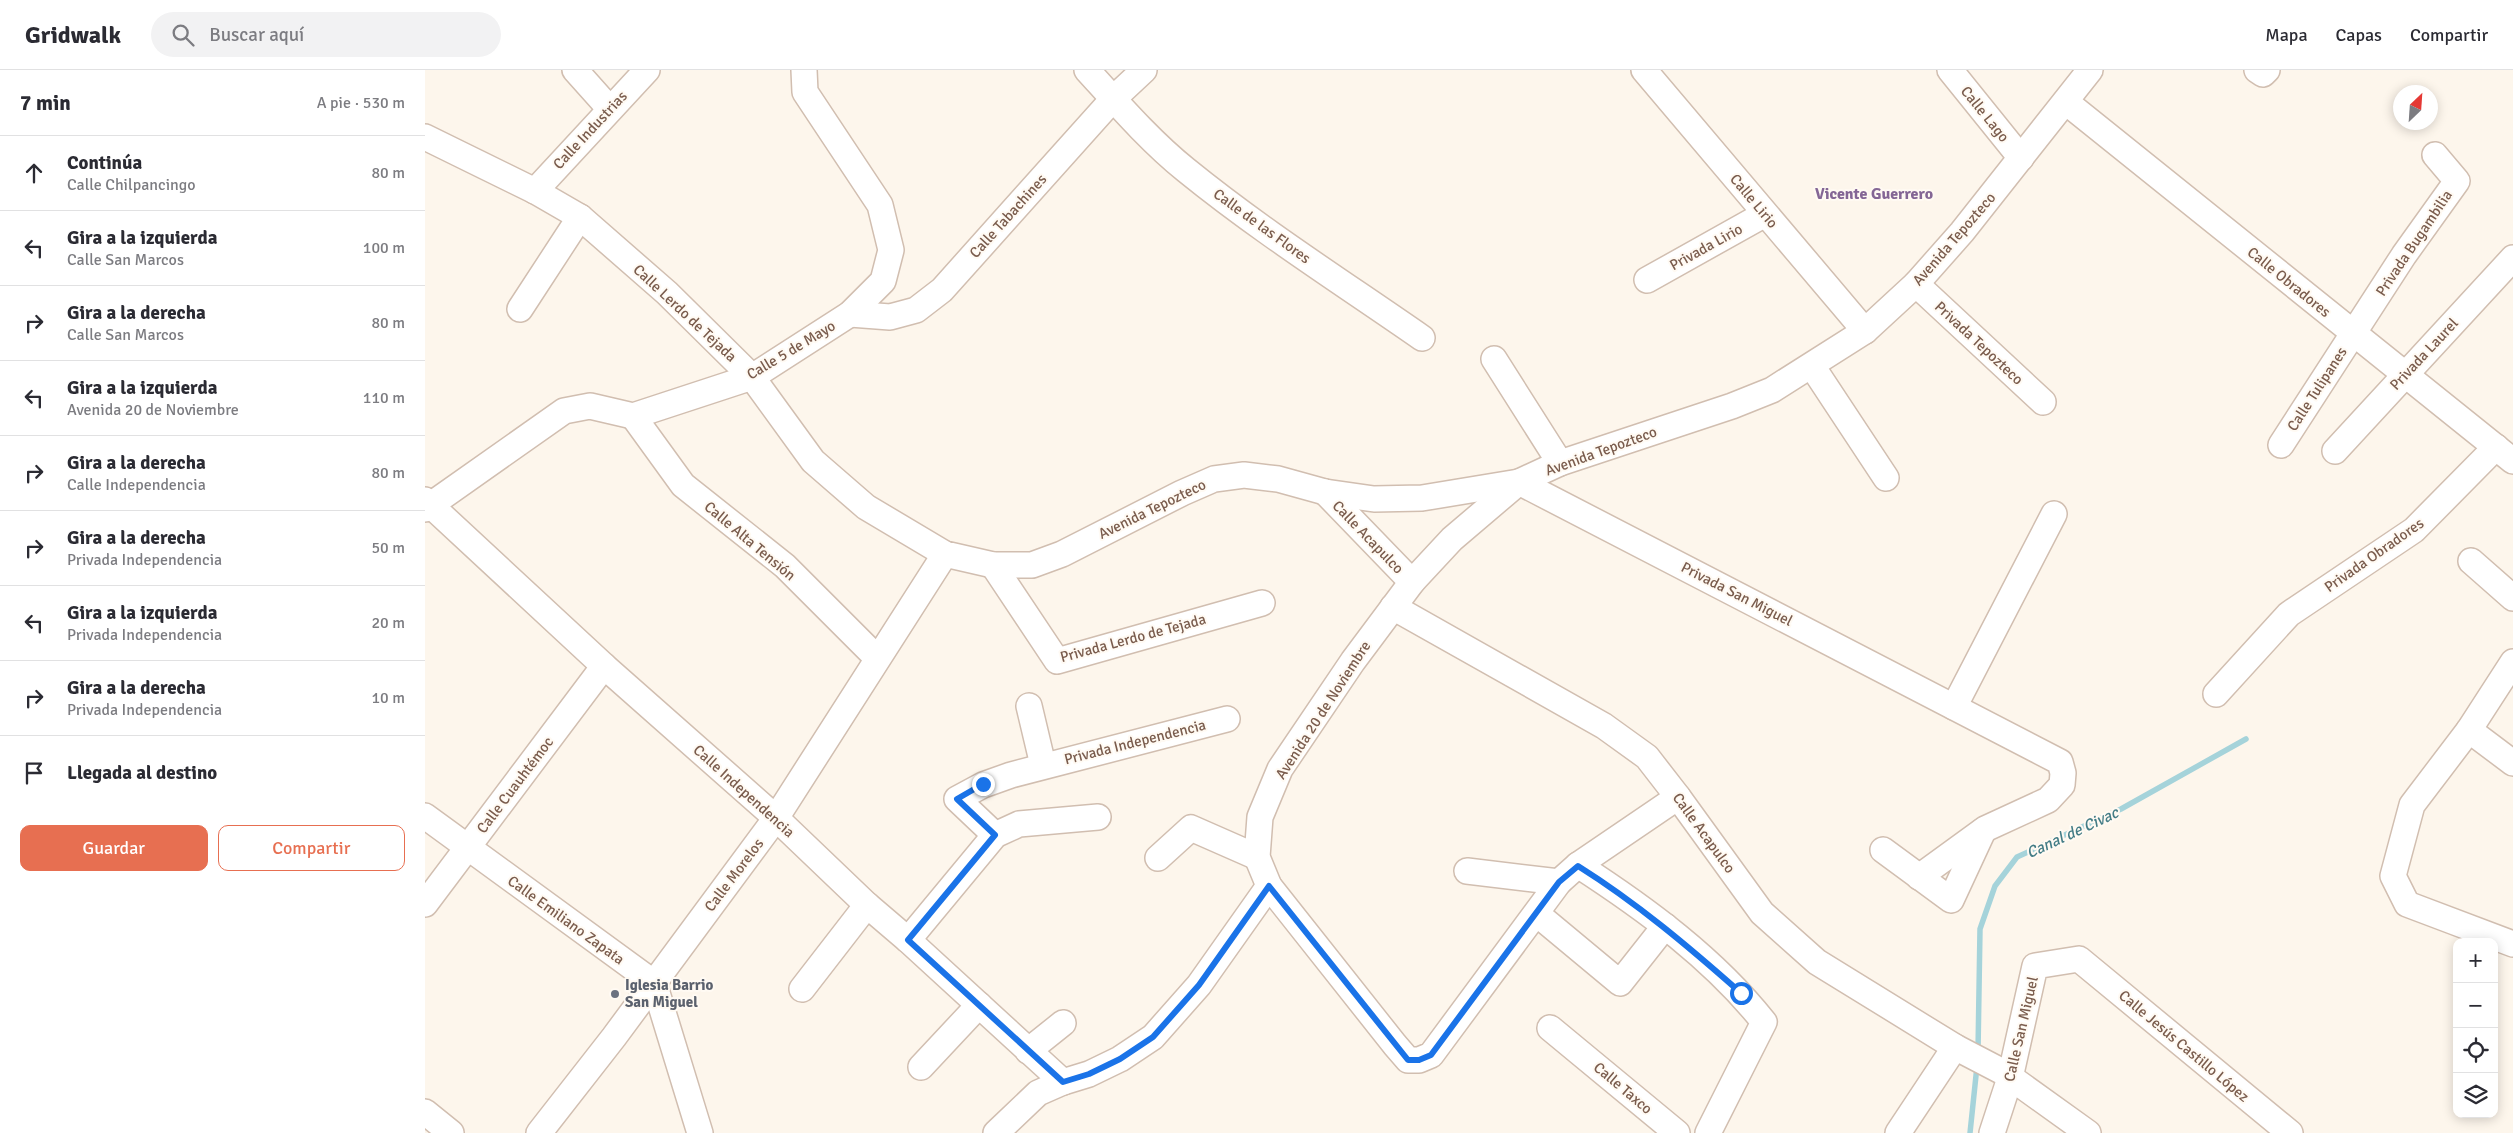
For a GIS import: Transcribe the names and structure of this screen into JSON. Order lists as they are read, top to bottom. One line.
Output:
{"streets":{"street":["Calle Lago","Calle Industrias","Calle Lirio","Calle Tabachines","Calle de las Flores","Avenida Tepozteco","Privada Bugambilia","Privada Lirio","Calle Obradores","Calle Lerdo de Tejada","Privada Tepozteco","Calle 5 de Mayo","Privada Laurel","Calle Tulipanes","Calle Acapulco","Calle Alta Tensión","Privada Obradores","Privada San Miguel","Privada Lerdo de Tejada","Avenida 20 de Noviembre","Privada Independencia","Calle Cuauhtémoc","Calle Independencia","Calle Morelos","Calle Emiliano Zapata","Calle San Miguel","Calle Jesús Castillo López","Calle Taxco"]},"crossings":[["Calle Lago","Avenida Tepozteco"],["Calle Industrias","Calle Lerdo de Tejada"],["Calle Lirio","Avenida Tepozteco"],["Calle Lirio","Privada Lirio"],["Calle Tabachines","Calle de las Flores"],["Calle Tabachines","Calle 5 de Mayo"],["Avenida Tepozteco","Calle Obradores"],["Avenida Tepozteco","Calle Lerdo de Tejada"],["Avenida Tepozteco","Privada Tepozteco"],["Avenida Tepozteco","Calle Acapulco"],["Avenida Tepozteco","Privada San Miguel"],["Avenida Tepozteco","Privada Lerdo de Tejada"],["Avenida Tepozteco","Avenida 20 de Noviembre"],["Privada Bugambilia","Calle Obradores"],["Privada Bugambilia","Calle Tulipanes"],["Calle Obradores","Privada Laurel"],["Calle Obradores","Calle Tulipanes"],["Calle Obradores","Privada Obradores"],["Calle Lerdo de Tejada","Calle 5 de Mayo"],["Calle Lerdo de Tejada","Privada Lerdo de Tejada"],["Calle Lerdo de Tejada","Calle Morelos"],["Calle 5 de Mayo","Calle Alta Tensión"],["Calle Acapulco","Avenida 20 de Noviembre"],["Calle Acapulco","Calle San Miguel"],["Calle Alta Tensión","Calle Morelos"],["Privada San Miguel","Avenida 20 de Noviembre"],["Calle Cuauhtémoc","Calle Independencia"],["Calle Cuauhtémoc","Calle Emiliano Zapata"],["Calle Independencia","Calle Morelos"],["Calle Morelos","Calle Emiliano Zapata"],["Calle San Miguel","Calle Jesús Castillo López"]],"districts":["Vicente Guerrero"],"water":["Canal de Civac"],"places":["Iglesia Barrio San Miguel"],"north":"top right","page":{"header":"Gridwalk","search":"Buscar aquí","nav":["Mapa","Capas","Compartir"],"heading":["7 min","A pie · 530 m"],"list":[["Continúa","Calle Chilpancingo","80 m"],["Gira a la izquierda","Calle San Marcos","100 m"],["Gira a la derecha","Calle San Marcos","80 m"],["Gira a la izquierda","Avenida 20 de Noviembre","110 m"],["Gira a la derecha","Calle Independencia","80 m"],["Gira a la derecha","Privada Independencia","50 m"],["Gira a la izquierda","Privada Independencia","20 m"],["Gira a la derecha","Privada Independencia","10 m"],"Llegada al destino"],"buttons":["Guardar","Compartir"],"map_buttons":["+","−"]}}
